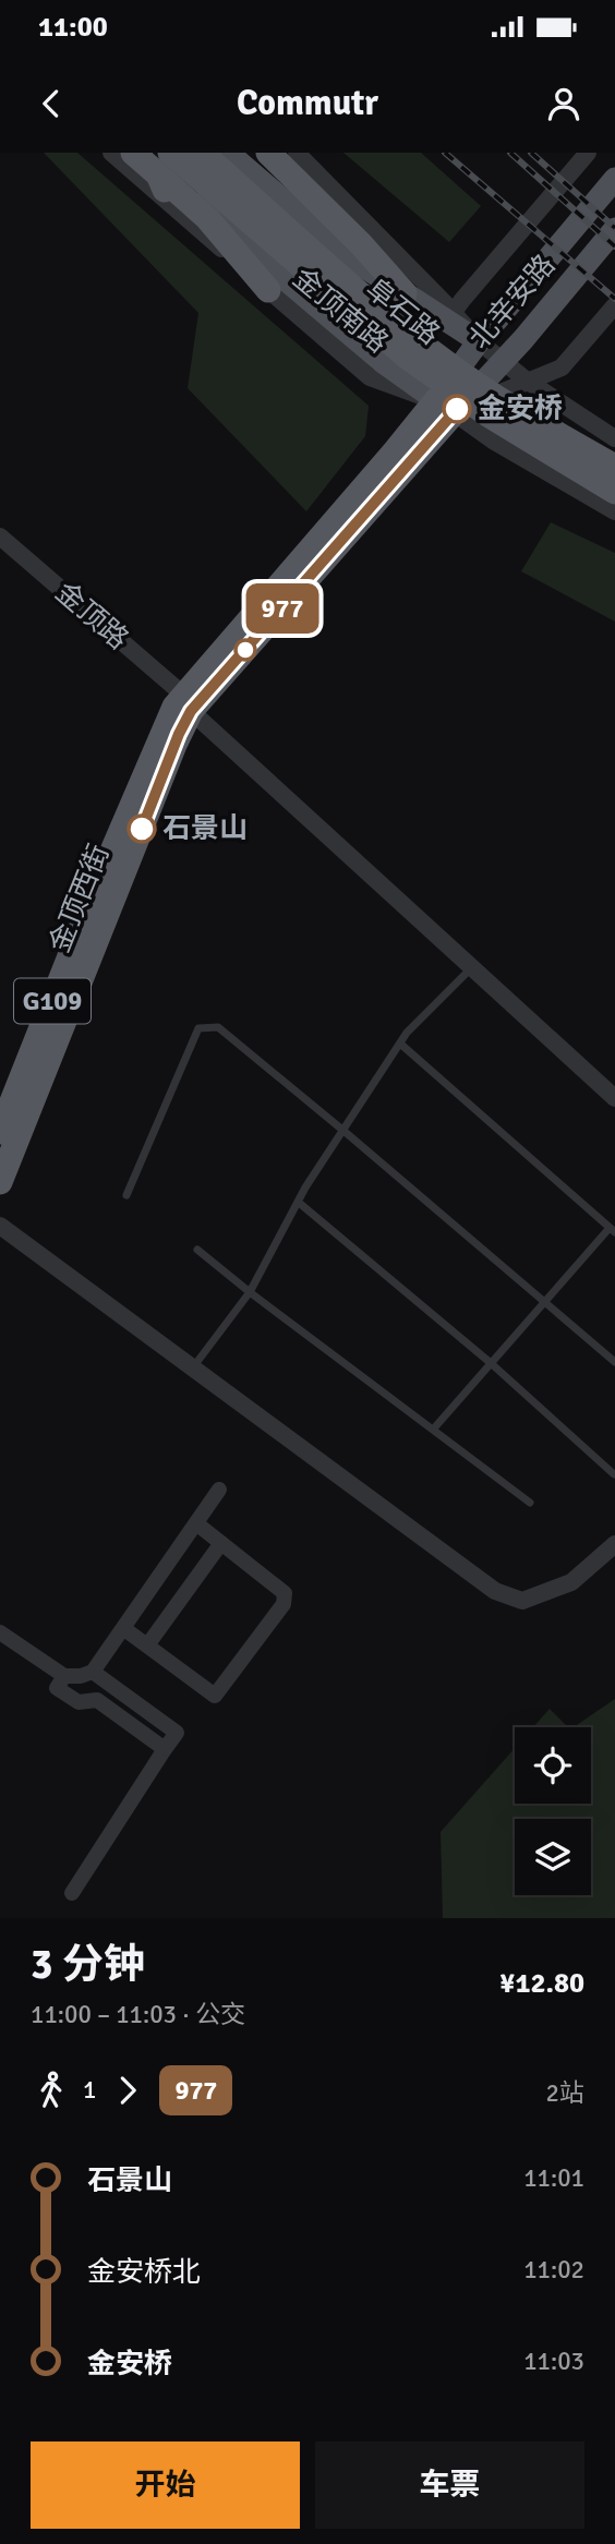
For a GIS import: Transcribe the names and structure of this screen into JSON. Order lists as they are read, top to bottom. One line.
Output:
{"streets":{"highway":["阜石路","金顶西街","G109"],"main road":["北辛安路","金顶南路"],"street":["金顶路"]},"crossings":[["北辛安路","金顶南路"],["北辛安路","金顶西街"],["金顶南路","阜石路"],["金顶南路","金顶西街"],["金顶路","金顶西街"]],"places":["金安桥","石景山"],"lines":["bus line 977"],"page":{"status":"11:00","header":"Commutr","on_map":"977","heading":["3 分钟","11:00 – 11:03 · 公交","¥12.80"],"legs":["1","977","2站"],"list":[{"name":"石景山","value":"11:01"},{"name":"金安桥北","value":"11:02"},{"name":"金安桥","value":"11:03"}],"buttons":["开始","车票"]}}
